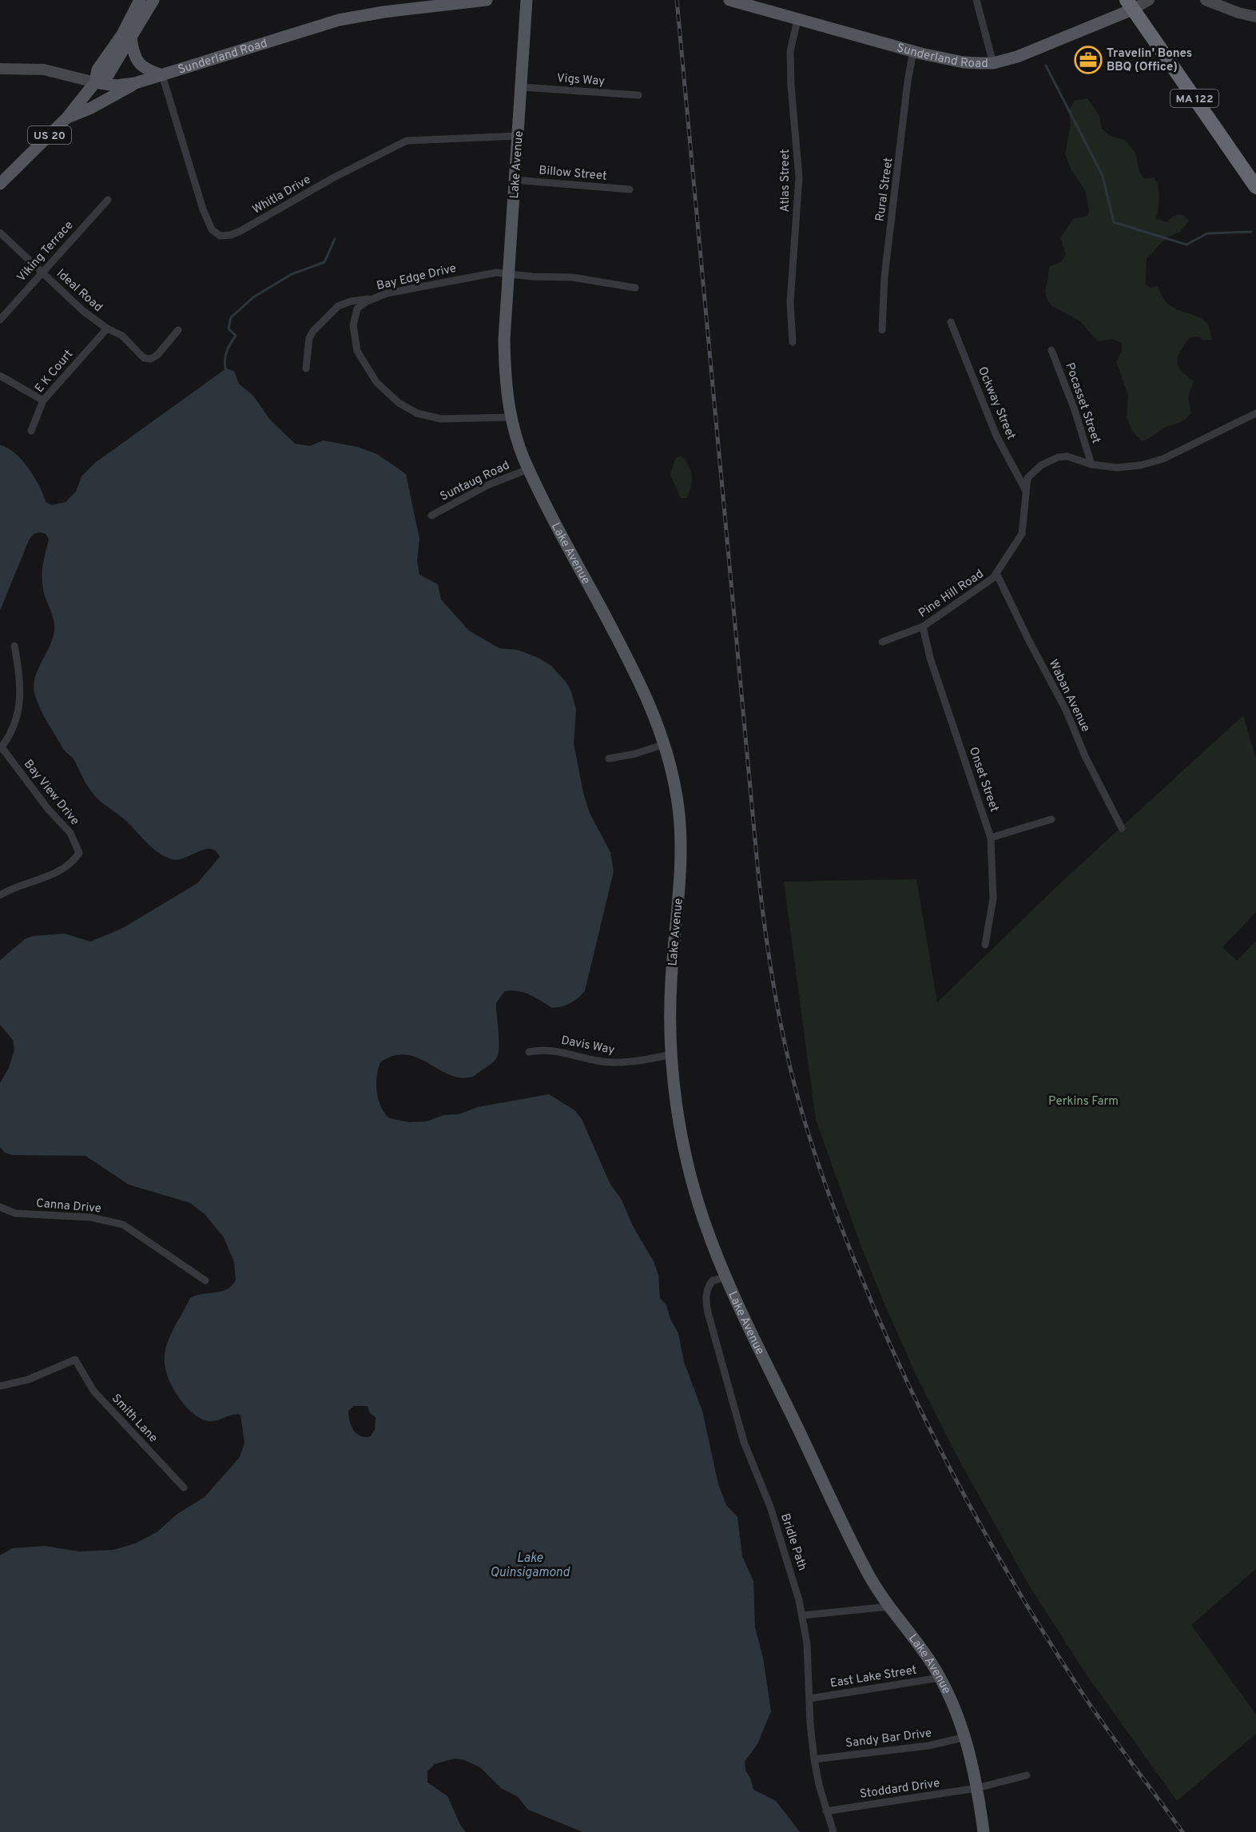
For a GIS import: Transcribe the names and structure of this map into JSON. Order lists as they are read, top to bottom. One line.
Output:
{"streets":{"highway":["MA 122"],"main road":["Sunderland Road","US 20","Lake Avenue"],"street":["Vigs Way","Billow Street","Atlas Street","Rural Street","Whitla Drive","Viking Terrace","Bay Edge Drive","Ideal Road","E K Court","Ockway Street","Pocasset Street","Suntaug Road","Pine Hill Road","Waban Avenue","Onset Street","Bay View Drive","Davis Way","Canna Drive","Smith Lane","Bridle Path","East Lake Street","Sandy Bar Drive","Stoddard Drive"]},"crossings":[["Sunderland Road","MA 122"],["Sunderland Road","US 20"],["Sunderland Road","Atlas Street"],["Sunderland Road","Rural Street"],["Sunderland Road","Whitla Drive"],["Vigs Way","Lake Avenue"],["Lake Avenue","Billow Street"],["Lake Avenue","Whitla Drive"],["Lake Avenue","Bay Edge Drive"],["Lake Avenue","Suntaug Road"],["Lake Avenue","Davis Way"],["Lake Avenue","Bridle Path"],["Lake Avenue","East Lake Street"],["Lake Avenue","Sandy Bar Drive"],["Lake Avenue","Stoddard Drive"],["Viking Terrace","Ideal Road"],["Ideal Road","E K Court"],["Ockway Street","Pine Hill Road"],["Pocasset Street","Pine Hill Road"],["Pine Hill Road","Waban Avenue"],["Pine Hill Road","Onset Street"],["Bridle Path","East Lake Street"],["Bridle Path","Sandy Bar Drive"],["Bridle Path","Stoddard Drive"]],"water":["Lake Quinsigamond"],"parks":["Perkins Farm"],"places":{"office":["Travelin' Bones BBQ (Office)"]}}
